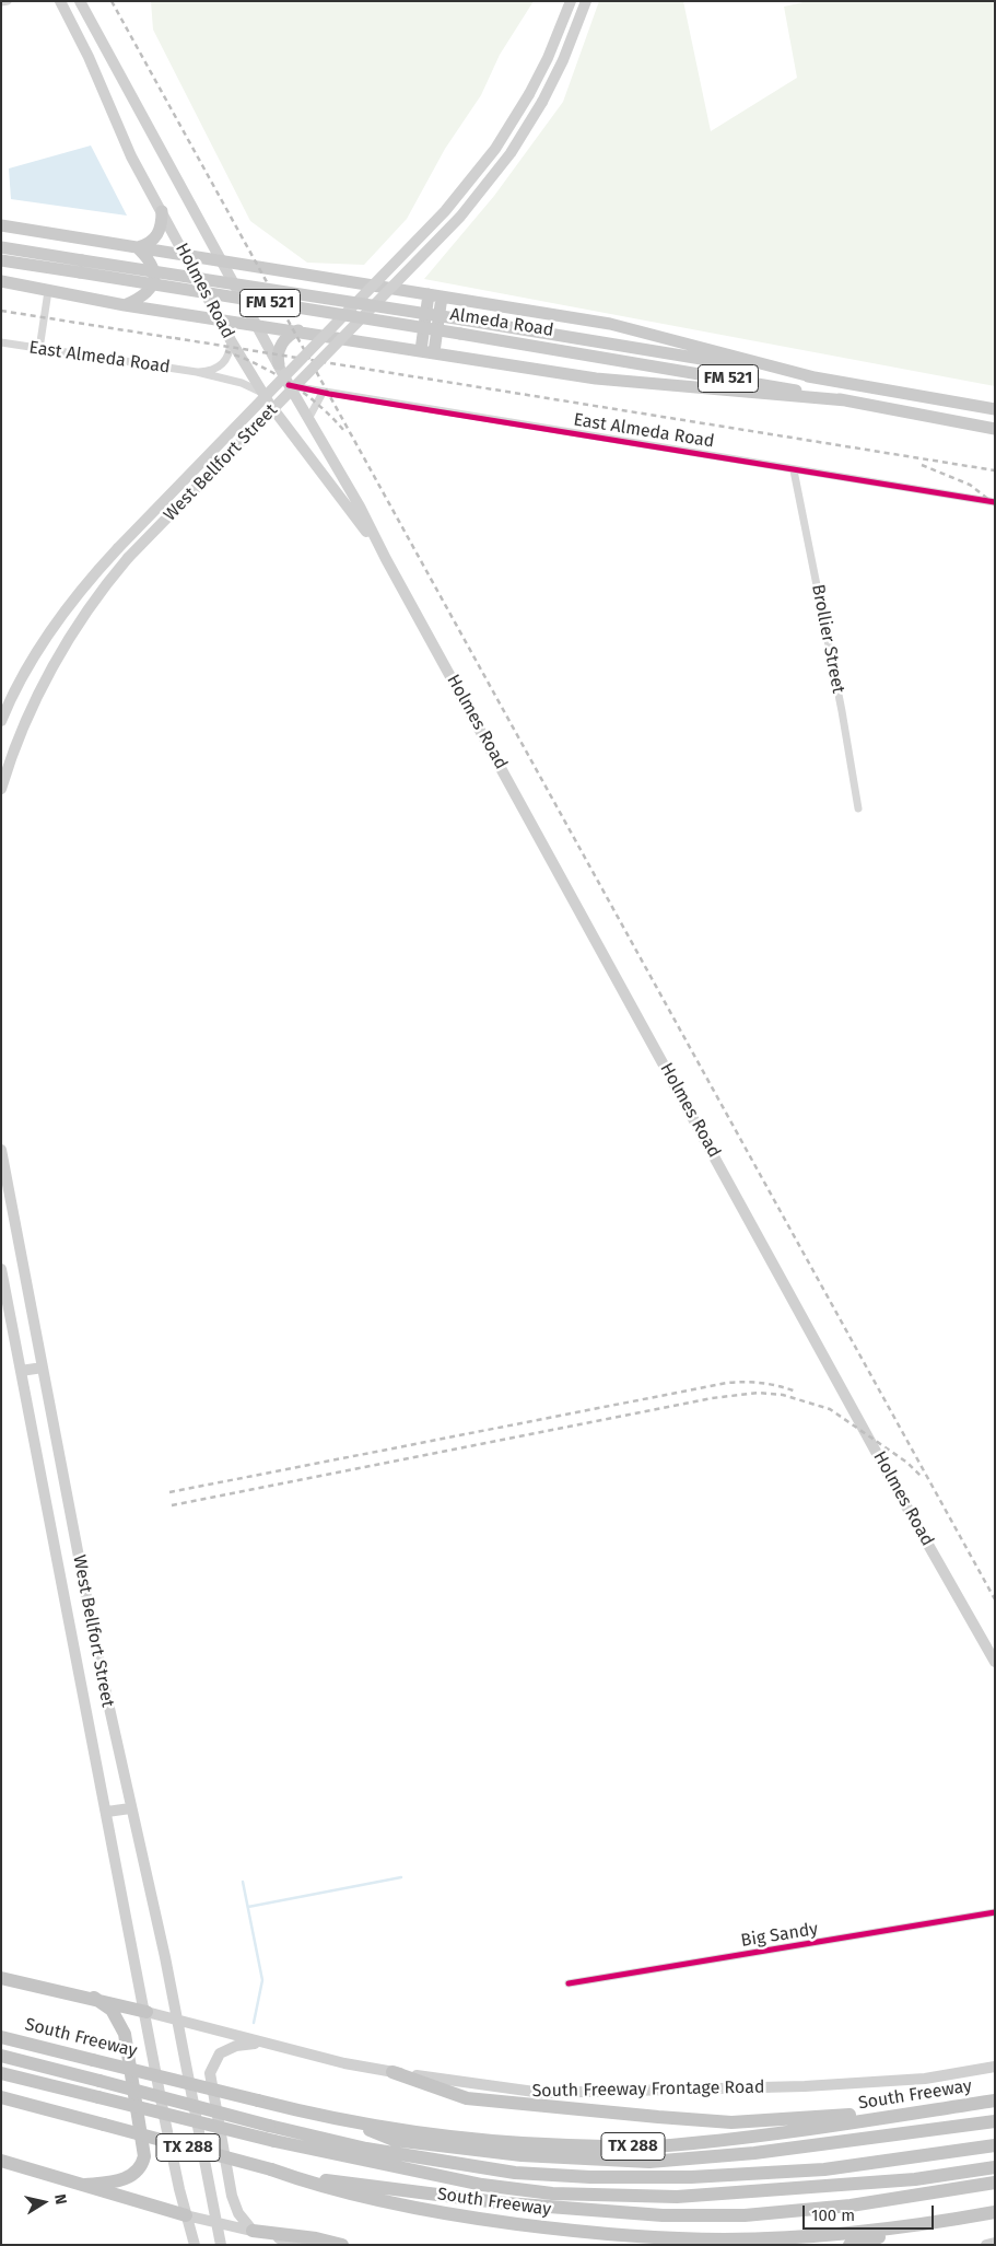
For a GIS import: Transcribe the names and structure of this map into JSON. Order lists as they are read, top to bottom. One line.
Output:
{"streets":{"highway":["South Freeway","TX 288"],"main road":["Holmes Road","FM 521","Almeda Road","West Bellfort Street","South Freeway Frontage Road"],"street":["East Almeda Road","Brollier Street","Big Sandy"]},"crossings":[["Holmes Road","East Almeda Road"],["East Almeda Road","Brollier Street"],["West Bellfort Street","South Freeway Frontage Road"]],"scale_bar":"100 m","north":"right"}
